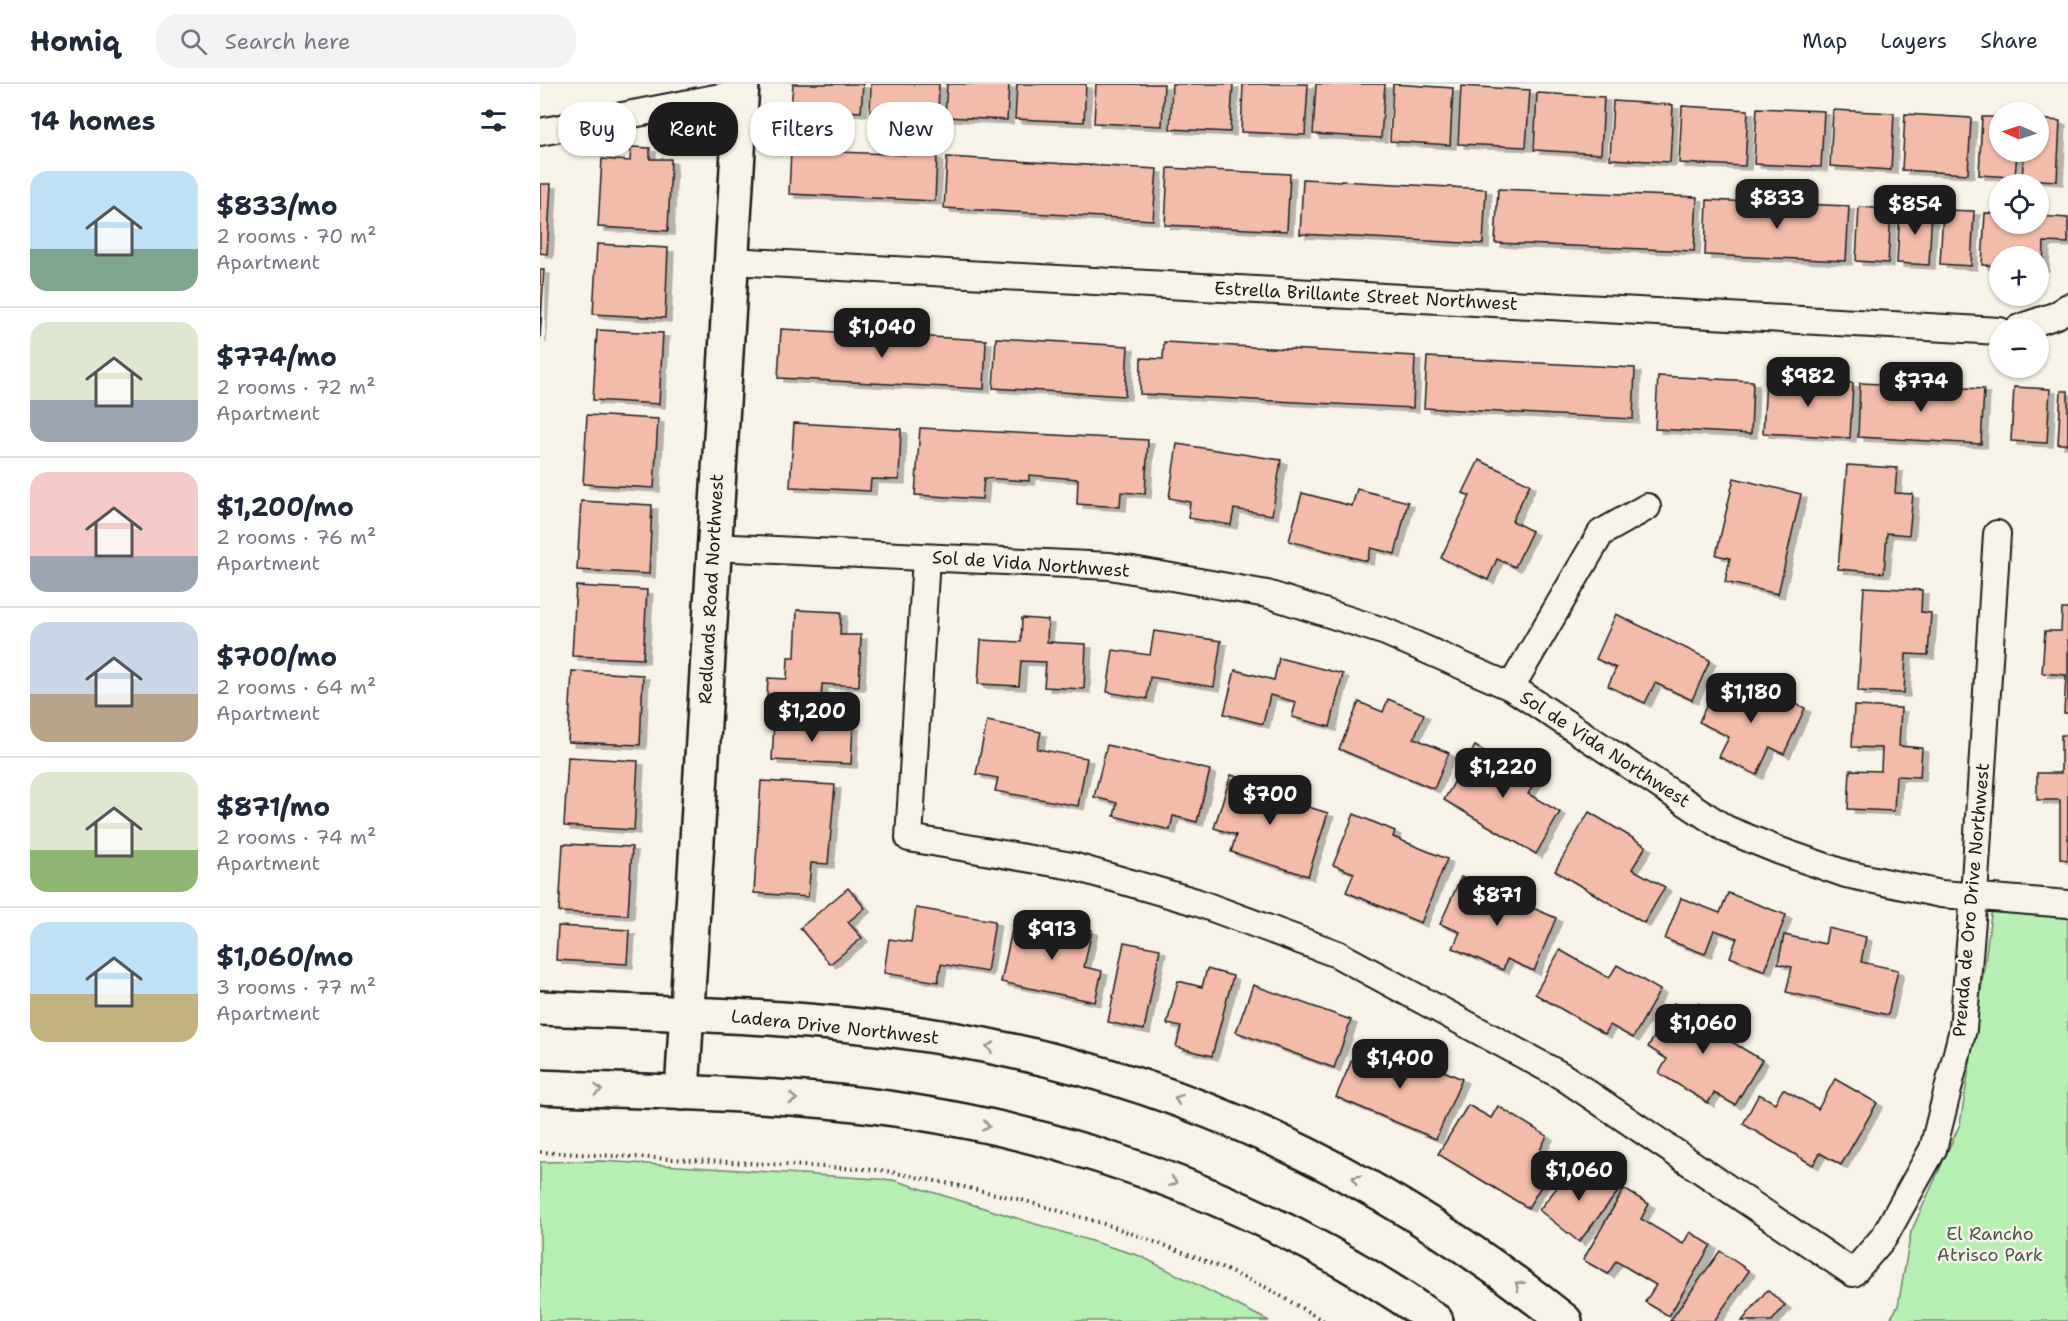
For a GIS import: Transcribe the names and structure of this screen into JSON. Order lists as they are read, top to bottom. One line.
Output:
{"streets":{"street":["Estrella Brillante Street Northwest","Sol de Vida Northwest","Redlands Road Northwest","Prenda de Oro Drive Northwest","Ladera Drive Northwest"]},"crossings":[["Estrella Brillante Street Northwest","Redlands Road Northwest"],["Sol de Vida Northwest","Redlands Road Northwest"],["Sol de Vida Northwest","Prenda de Oro Drive Northwest"],["Redlands Road Northwest","Ladera Drive Northwest"]],"parks":["El Rancho Atrisco Park"],"north":"left","page":{"header":"Homiq","search":"Search here","nav":["Map","Layers","Share"],"heading":"14 homes","map_buttons":["+","−"],"chip":["Buy","Rent","Filters","New"],"list":[{"name":"$833/mo","note":"2 rooms · 70 m² · Apartment"},{"name":"$774/mo","note":"2 rooms · 72 m² · Apartment"},{"name":"$1,200/mo","note":"2 rooms · 76 m² · Apartment"},{"name":"$700/mo","note":"2 rooms · 64 m² · Apartment"},{"name":"$871/mo","note":"2 rooms · 74 m² · Apartment"},{"name":"$1,060/mo","note":"3 rooms · 77 m² · Apartment"}],"price":["$833","$854","$1,040","$982","$774","$1,180","$1,200","$1,220","$700","$871","$913","$1,060","$1,400","$1,060"]}}
